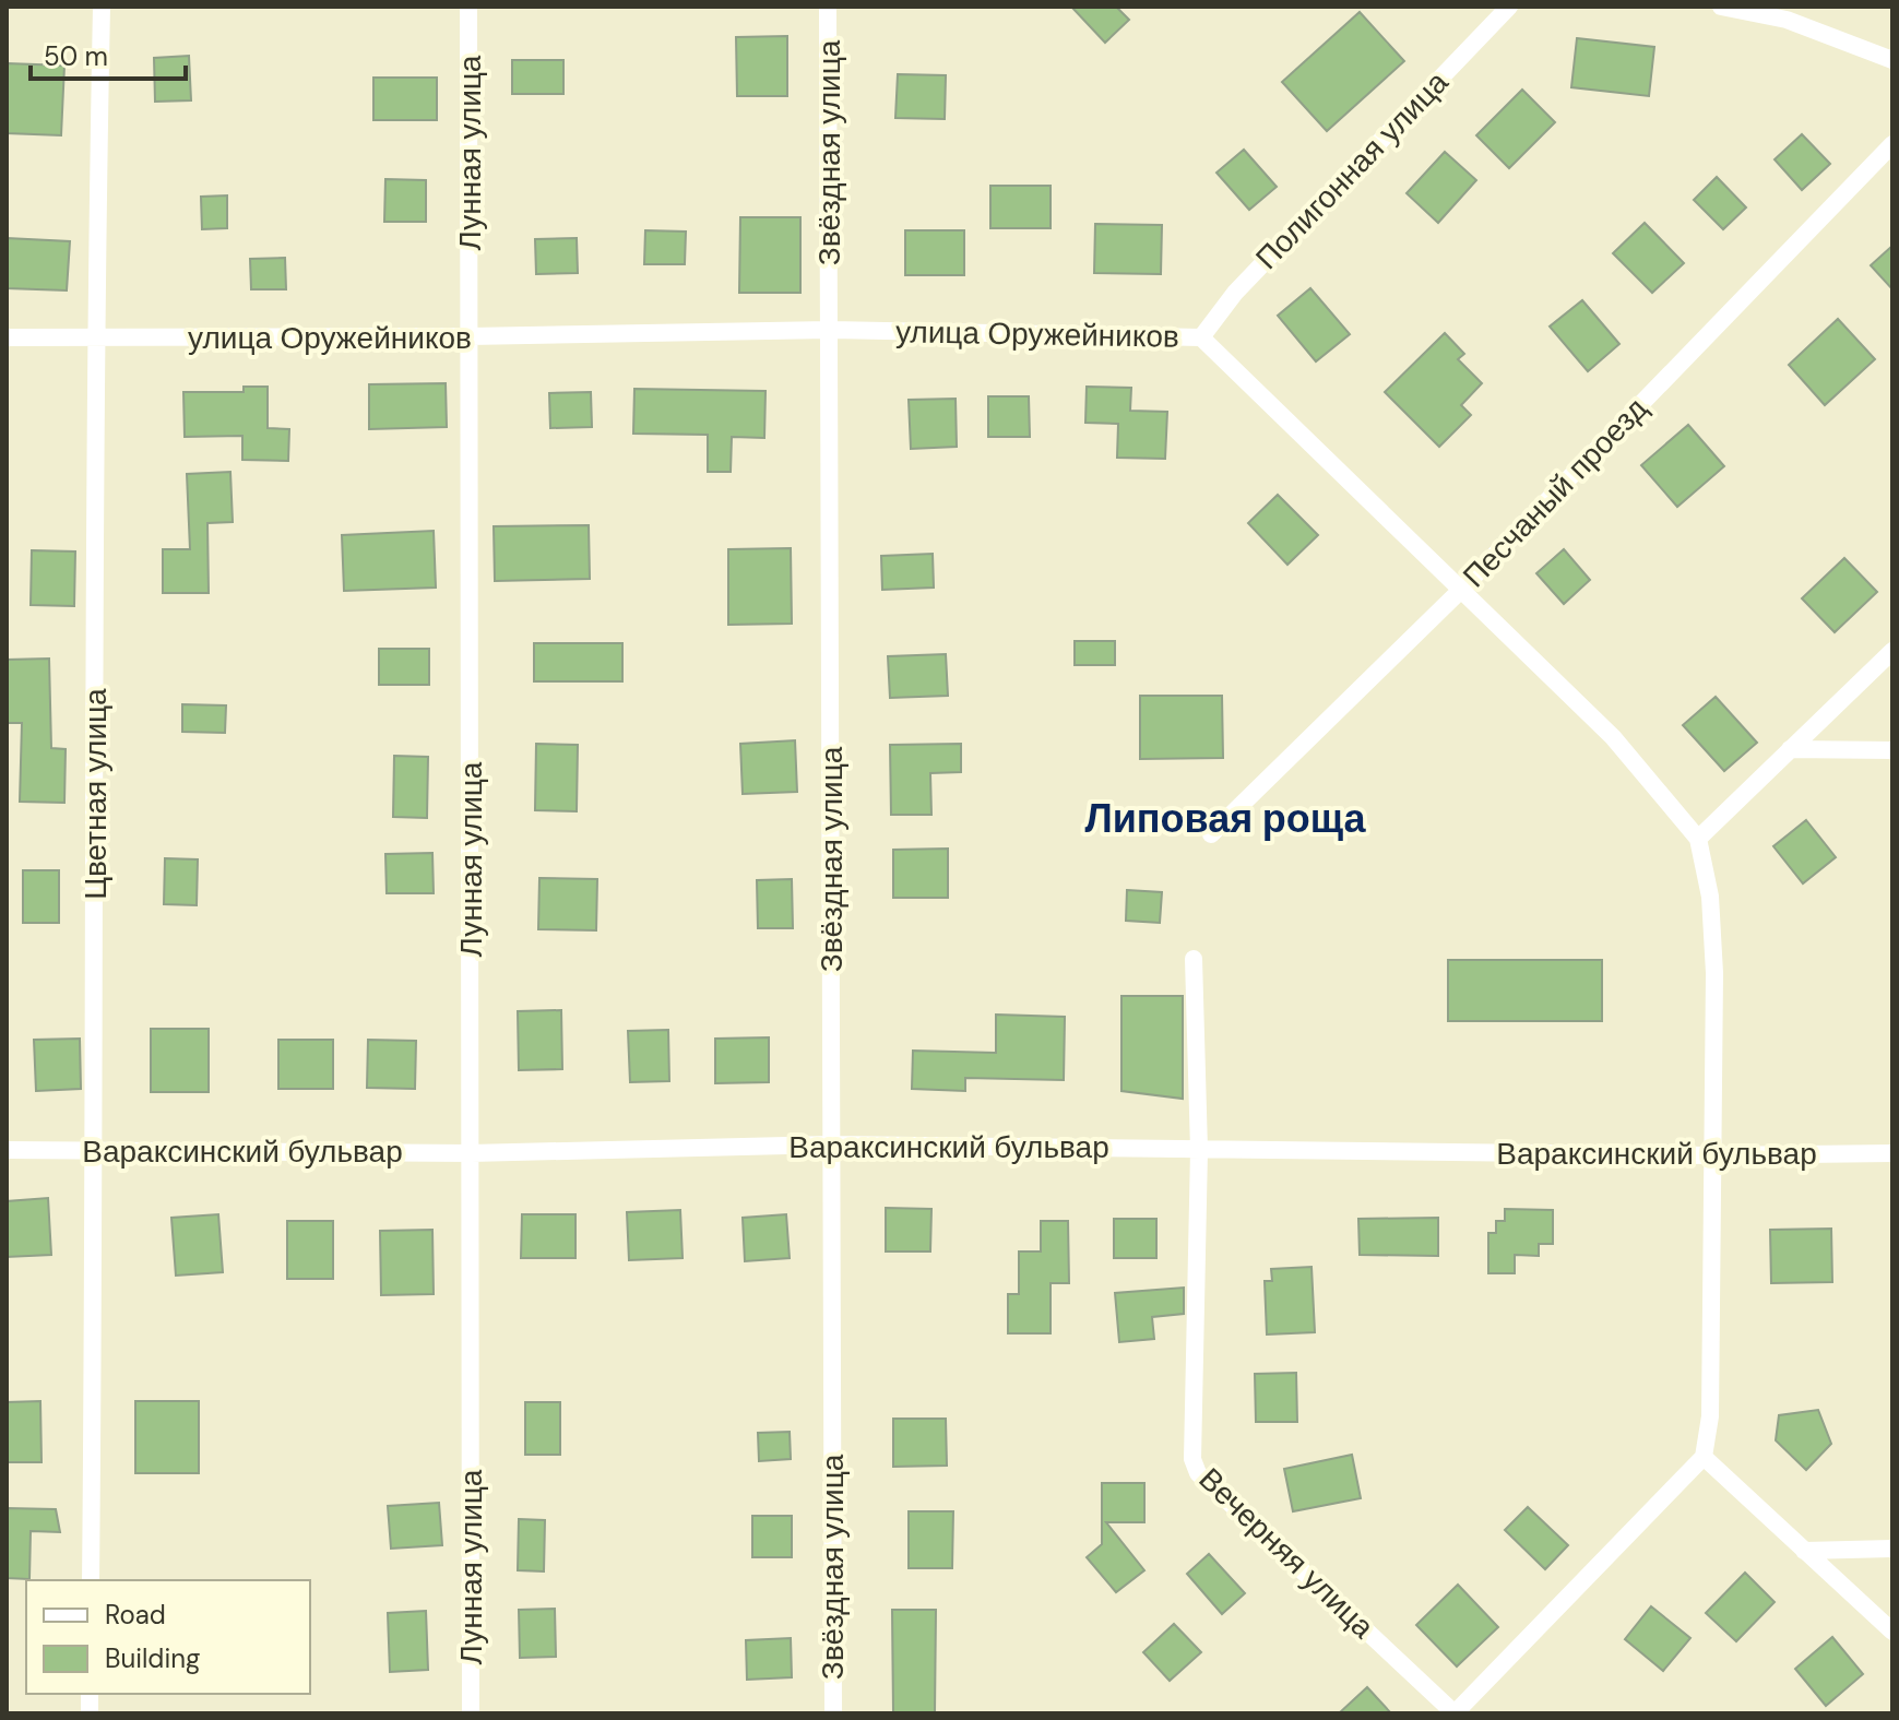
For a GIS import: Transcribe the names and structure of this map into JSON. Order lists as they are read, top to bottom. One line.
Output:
{"streets":{"street":["Лунная улица","Звёздная улица","Полигонная улица","улица Оружейников","Песчаный проезд","Цветная улица","Вараксинский бульвар","Вечерняя улица"]},"crossings":[["Лунная улица","улица Оружейников"],["Лунная улица","Вараксинский бульвар"],["Звёздная улица","улица Оружейников"],["Звёздная улица","Вараксинский бульвар"],["Полигонная улица","улица Оружейников"],["улица Оружейников","Песчаный проезд"],["улица Оружейников","Цветная улица"],["улица Оружейников","Вараксинский бульвар"],["Цветная улица","Вараксинский бульвар"],["Вараксинский бульвар","Вечерняя улица"]],"districts":["Липовая роща"],"legend":["Road","Building"],"scale_bar":"50 m"}
